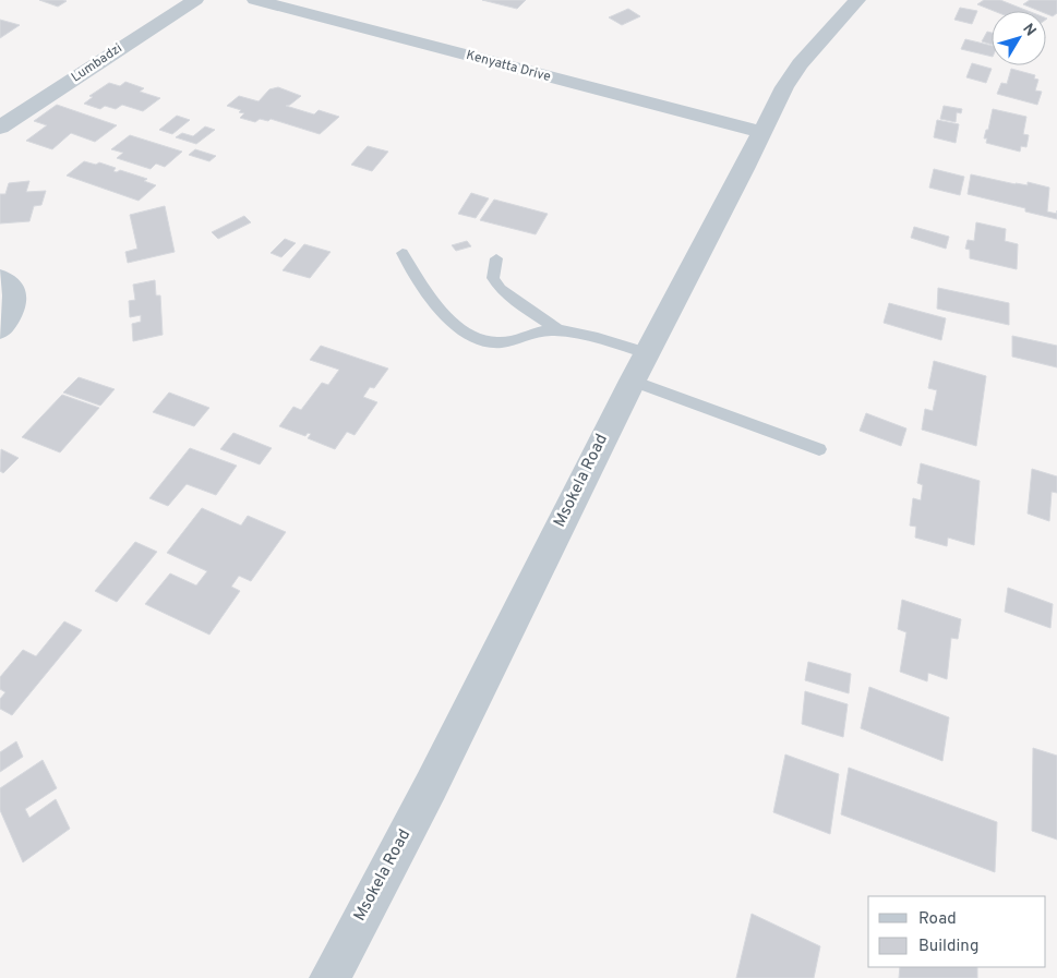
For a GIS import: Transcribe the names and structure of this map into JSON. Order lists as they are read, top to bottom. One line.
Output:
{"streets":{"street":["Lumbadzi","Kenyatta Drive","Msokela Road"]},"crossings":[["Kenyatta Drive","Msokela Road"]],"legend":["Road","Building"],"north":"top right"}
